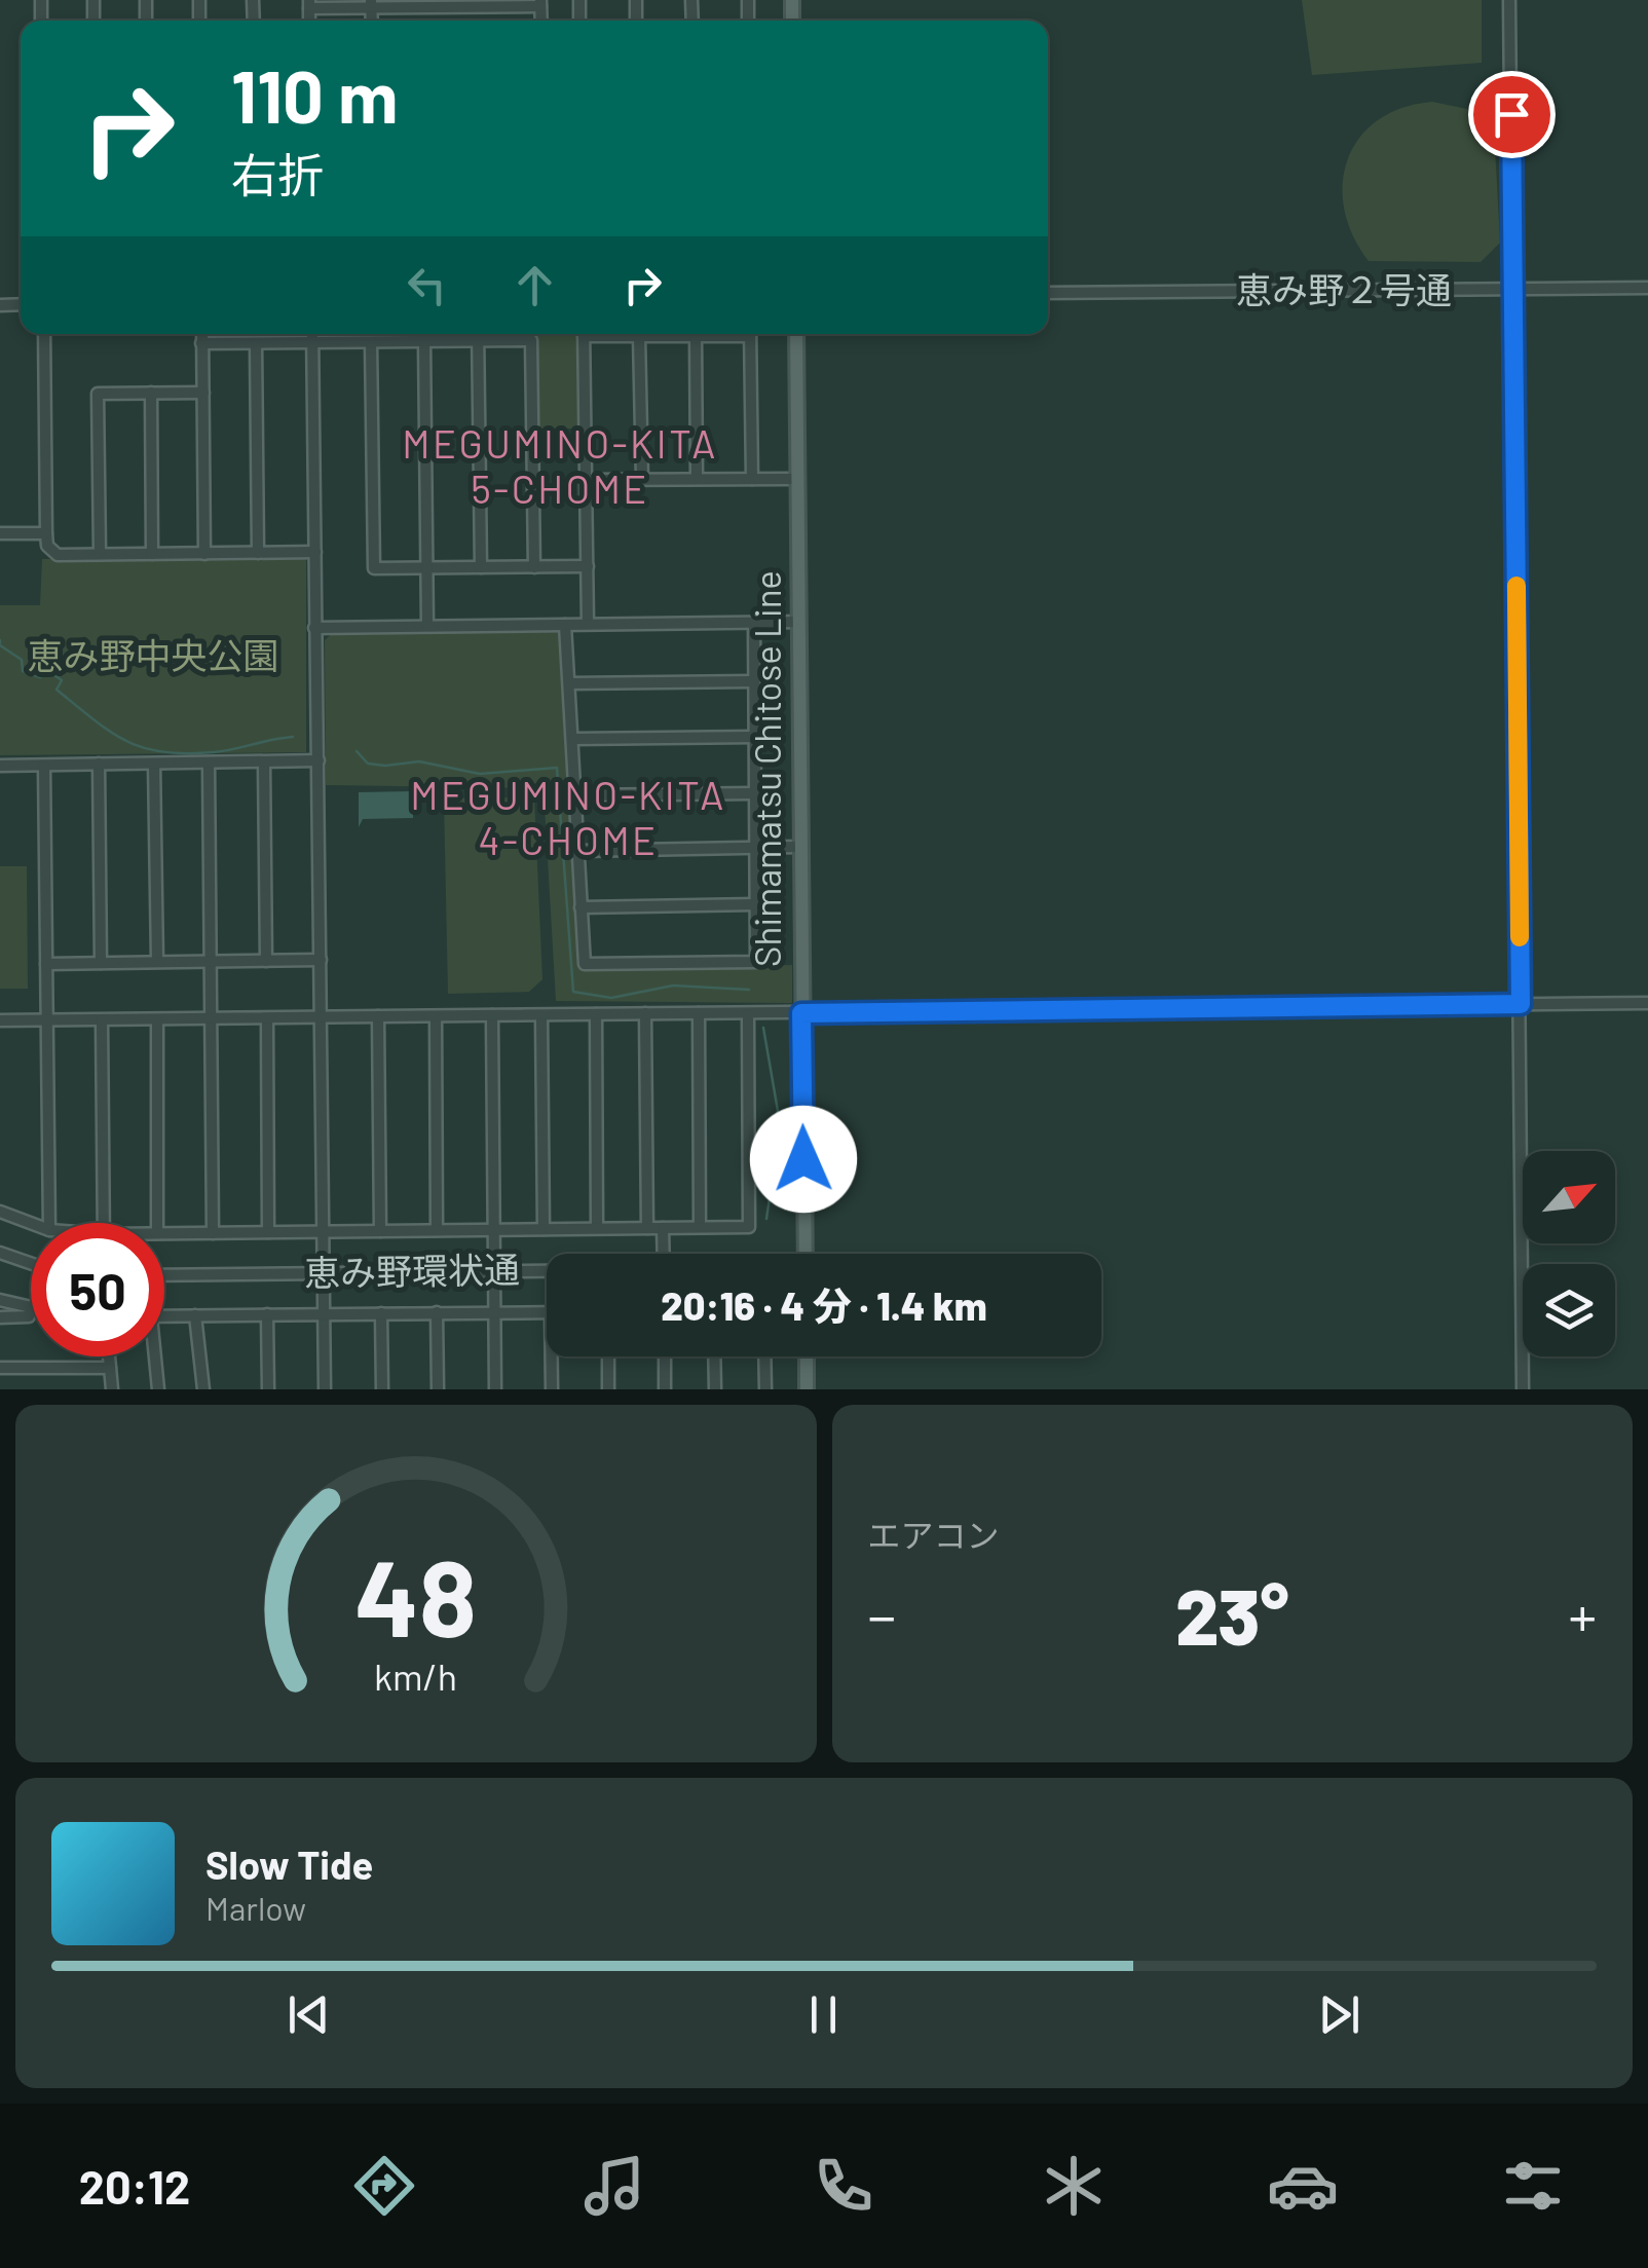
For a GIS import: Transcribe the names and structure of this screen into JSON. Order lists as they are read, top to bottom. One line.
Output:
{"streets":{"main road":["Shimamatsu Chitose Line"],"street":["恵み野２号通","恵み野環状通"]},"districts":["MEGUMINO-KITA 5-CHOME","MEGUMINO-KITA 4-CHOME"],"parks":["恵み野中央公園"],"north":"top right","page":{"turn":["110 m","右折"],"limit":"50","trip":"20:16 · 4 分 · 1.4 km","tile":"エアコン","heat":["−","23°","+"],"song":["Slow Tide","Marlow"],"tabs":"20:12","gauge":["48","km/h"]}}
